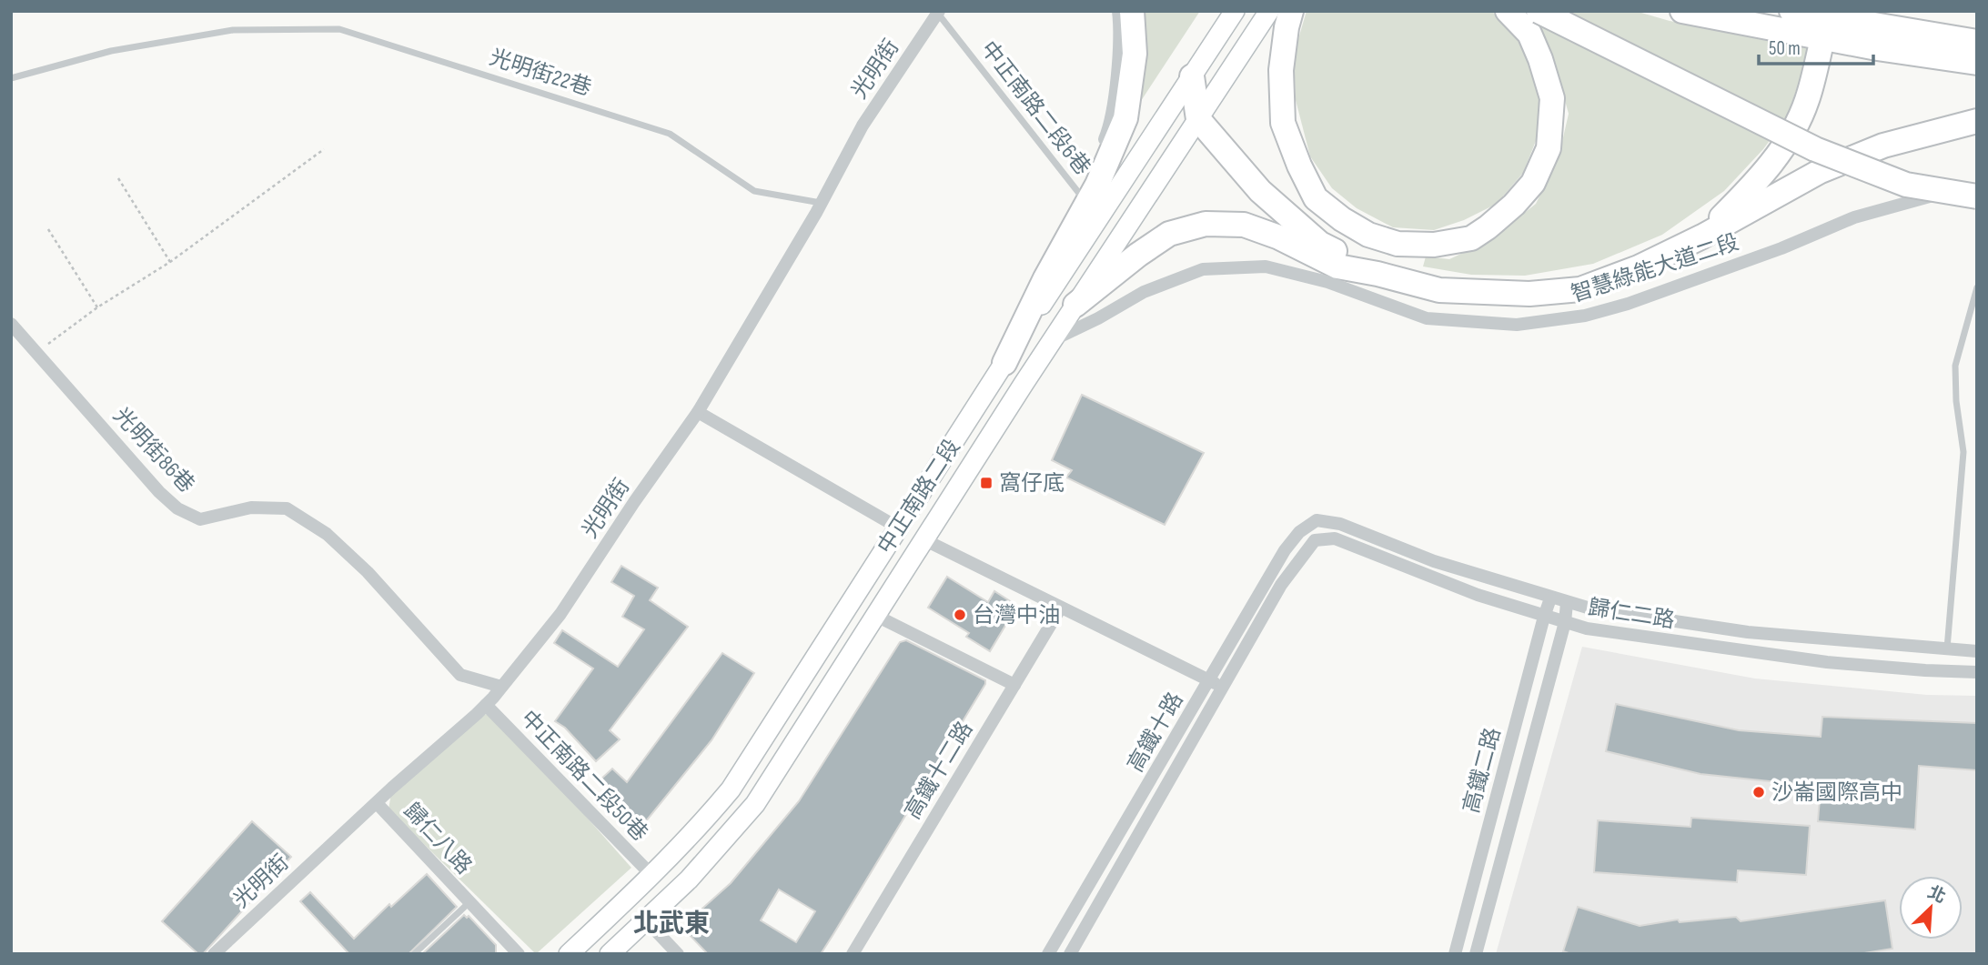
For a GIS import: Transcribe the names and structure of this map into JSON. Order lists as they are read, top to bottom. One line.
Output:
{"streets":{"street":["光明街","智慧綠能大道二段","光明街86巷","中正南路二段","歸仁二路","高鐵十路","高鐵十二路","高鐵二路","中正南路二段50巷","歸仁八路"],"lane":["光明街22巷","中正南路二段6巷"]},"crossings":[["光明街","光明街22巷"],["光明街","中正南路二段6巷"],["光明街","光明街86巷"],["光明街","中正南路二段50巷"],["光明街","歸仁八路"],["智慧綠能大道二段","中正南路二段"],["中正南路二段","中正南路二段50巷"],["歸仁二路","高鐵十路"],["歸仁二路","高鐵二路"]],"districts":["北武東"],"places":{"transit":["窩仔底"],"other":["台灣中油","沙崙國際高中"]},"scale_bar":"50 m","north":"top right"}
